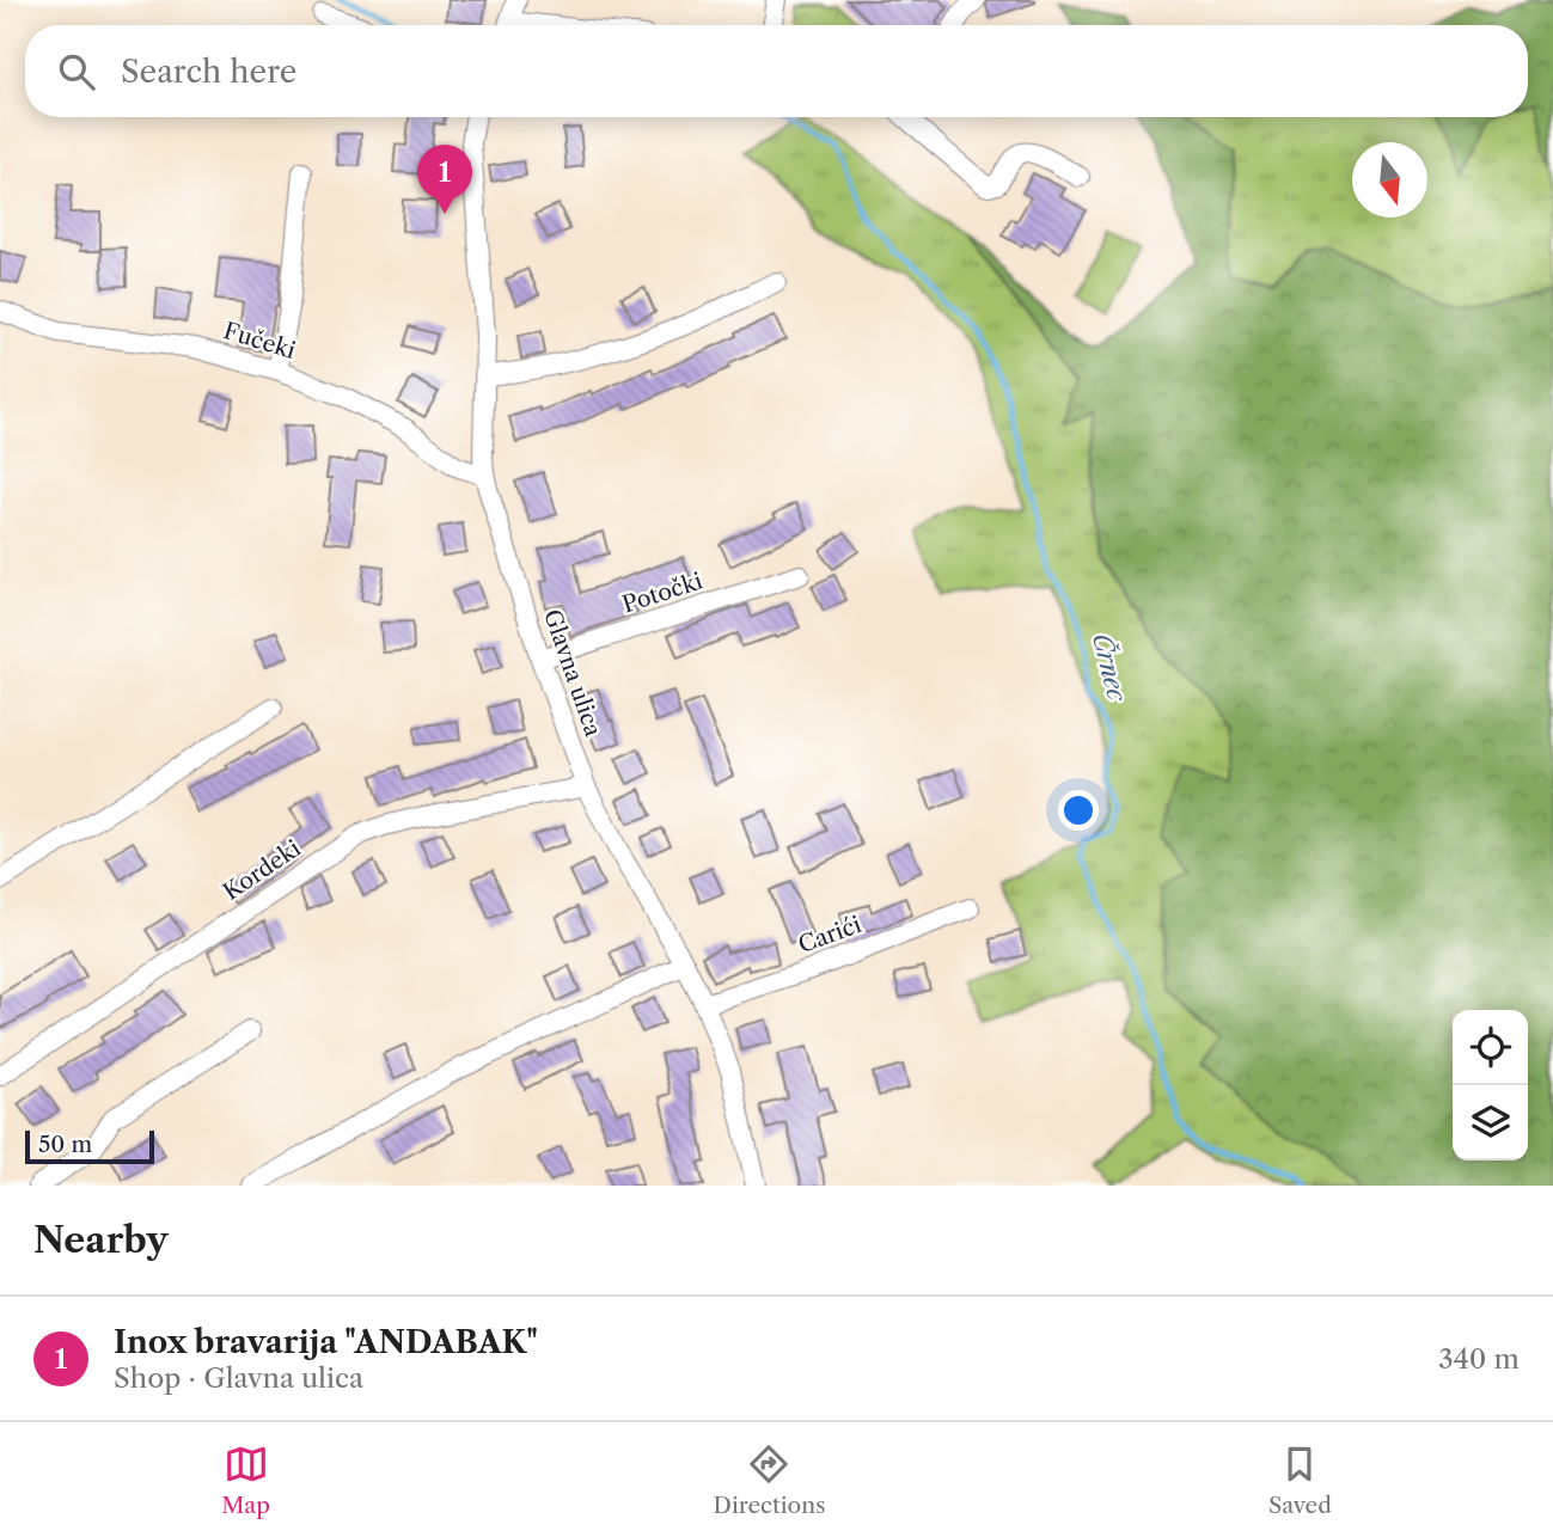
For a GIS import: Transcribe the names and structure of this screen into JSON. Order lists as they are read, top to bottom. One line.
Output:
{"streets":{"street":["Fučeki","Potočki","Glavna ulica","Kordeki","Carići"]},"crossings":[["Fučeki","Glavna ulica"],["Potočki","Glavna ulica"],["Glavna ulica","Kordeki"],["Glavna ulica","Carići"]],"water":["Črnec"],"scale_bar":"50 m","north":"bottom","page":{"search":"Search here","pins":"1","scale":"50 m","heading":"Nearby","list":[{"mark":"1","name":"Inox bravarija \"ANDABAK\"","note":"Shop · Glavna ulica","value":"340 m"}],"nav":["Map","Directions","Saved"]}}
